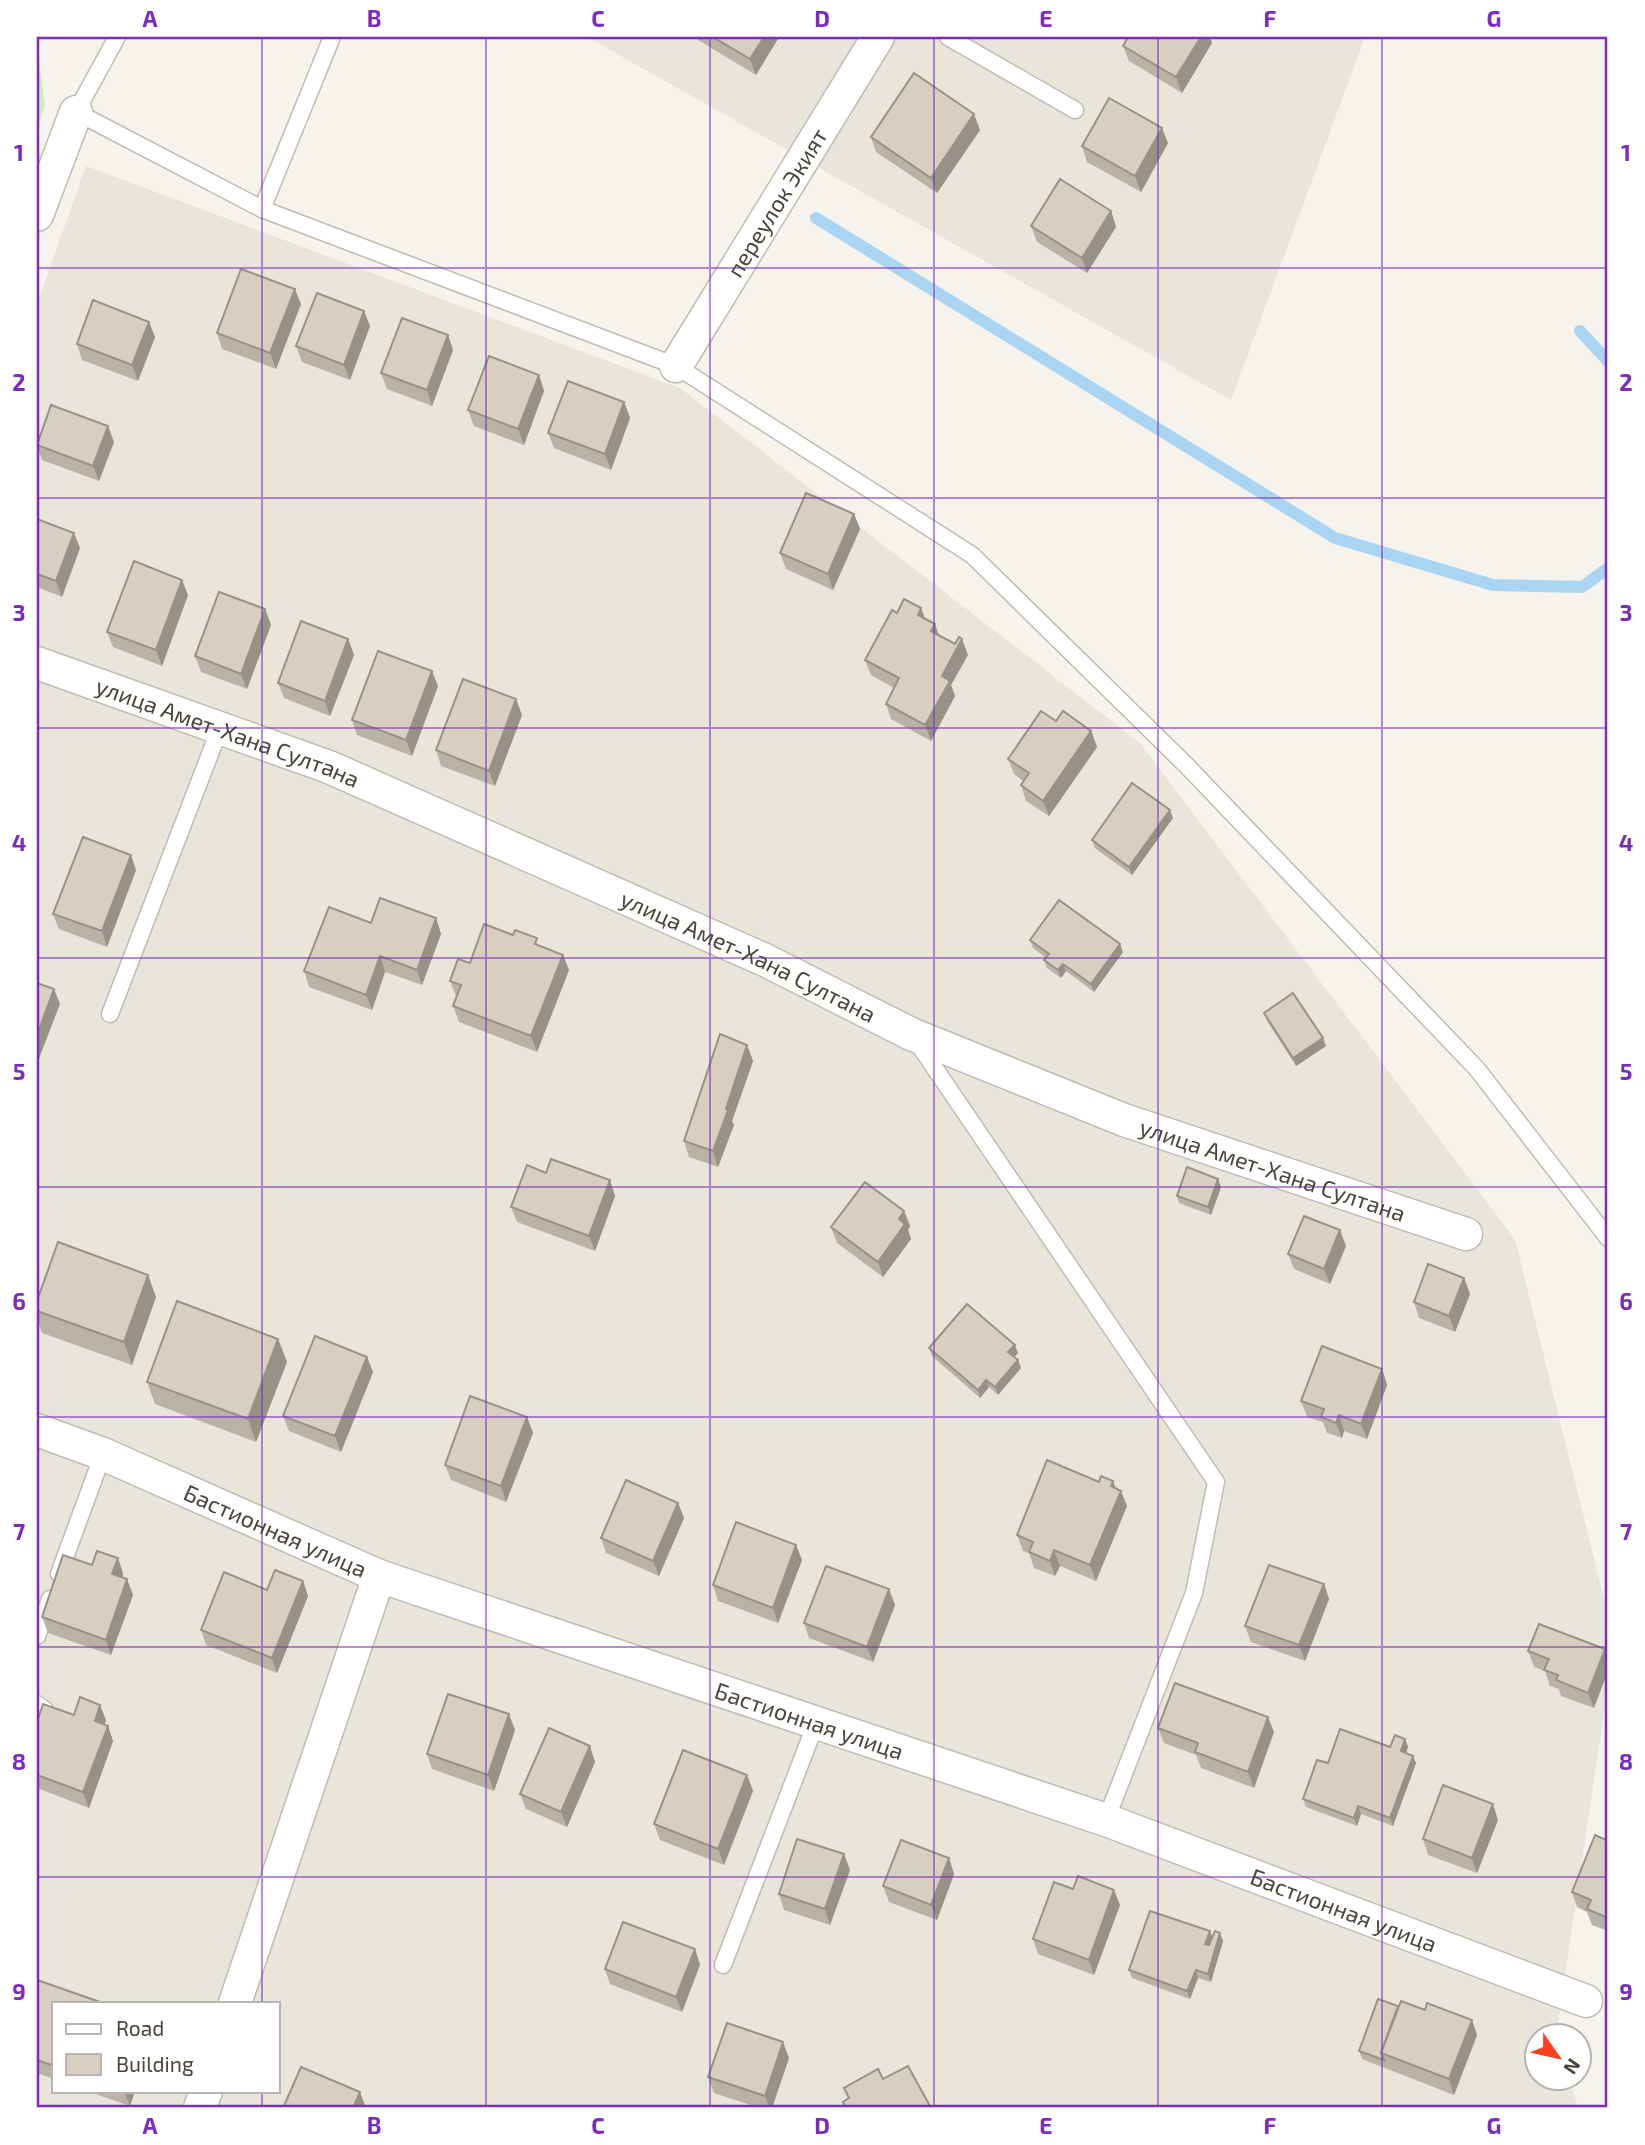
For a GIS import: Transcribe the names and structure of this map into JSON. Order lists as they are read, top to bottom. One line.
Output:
{"streets":{"street":["переулок Экият","улица Амет-Хана Султана","Бастионная улица"]},"legend":["Road","Building"],"north":"bottom right","grid":{"columns":["A","B","C","D","E","F","G"],"rows":["1","2","3","4","5","6","7","8","9"]}}
